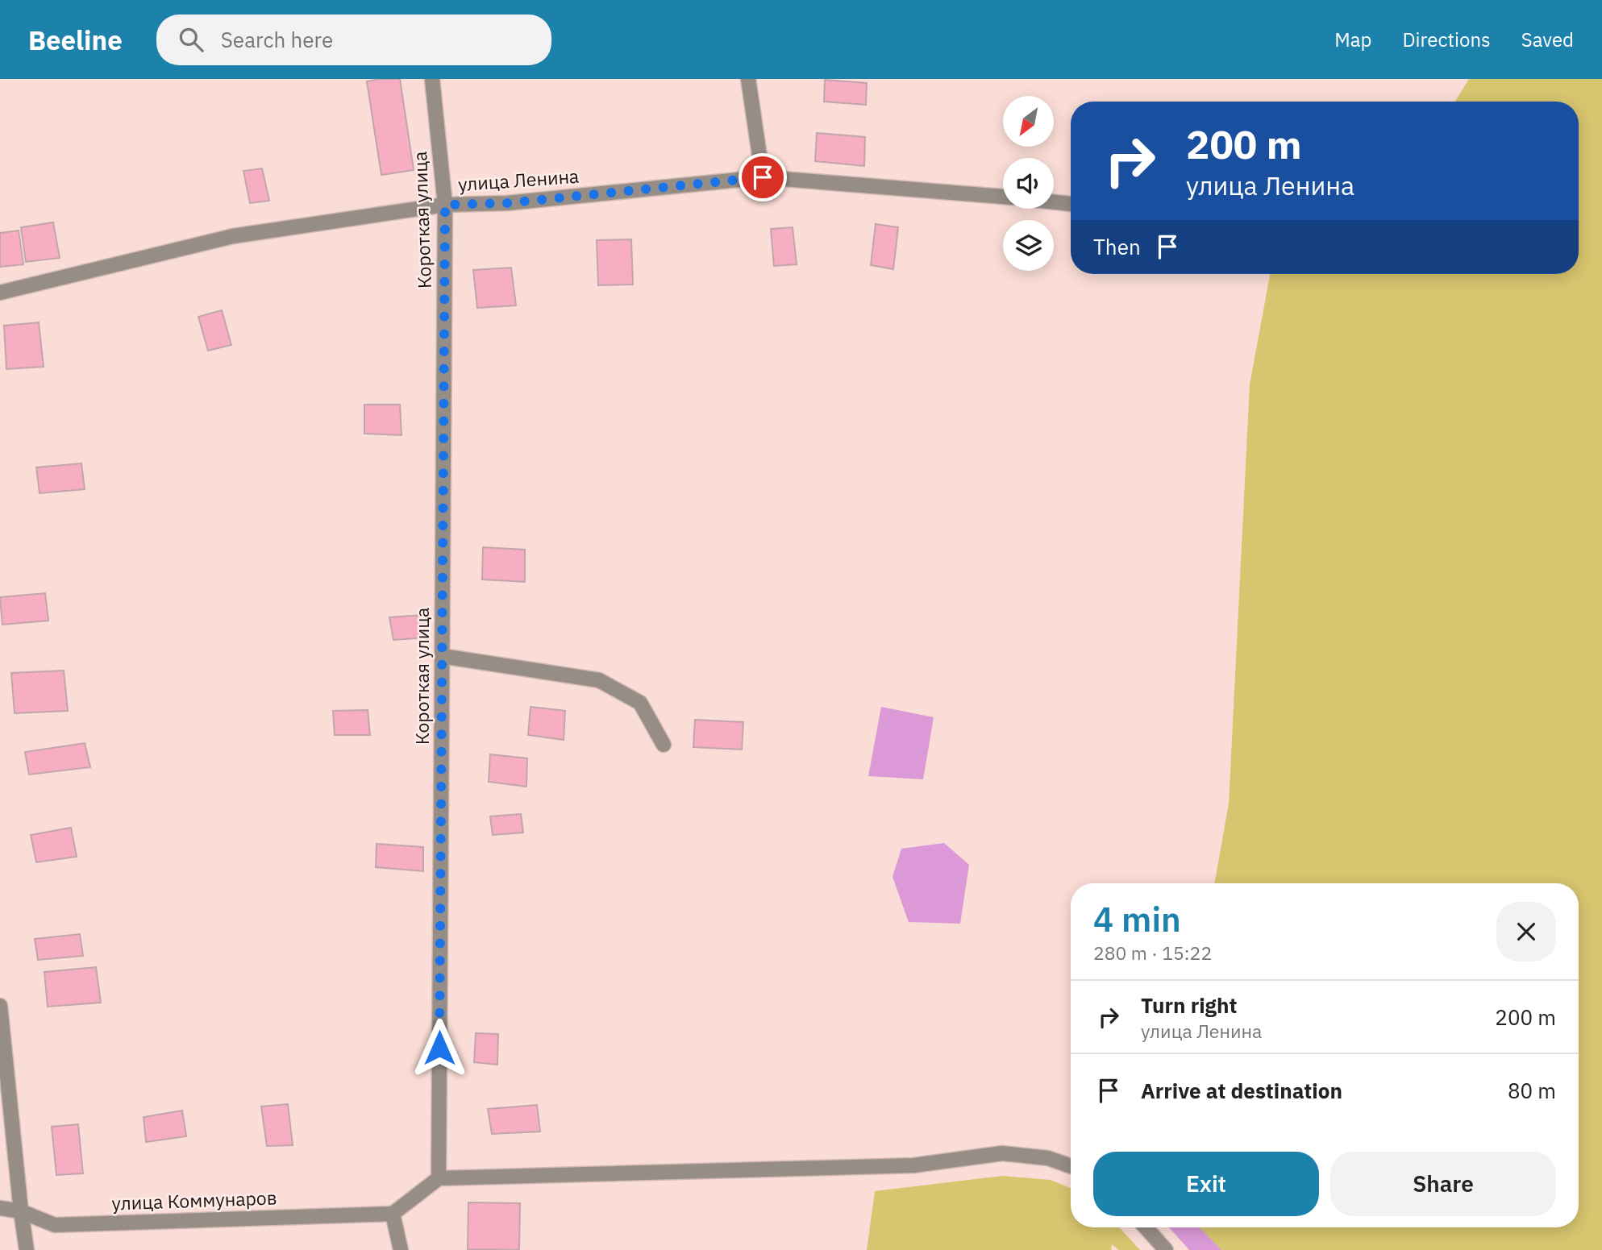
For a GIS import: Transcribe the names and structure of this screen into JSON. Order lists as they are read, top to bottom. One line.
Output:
{"streets":{"street":["улица Ленина","Короткая улица","улица Коммунаров"]},"crossings":[["улица Ленина","Короткая улица"]],"north":"bottom left","page":{"header":"Beeline","search":"Search here","nav":["Map","Directions","Saved"],"turn":["200 m","улица Ленина"],"then":"Then","heading":["4 min","280 m · 15:22"],"list":[{"name":"Turn right","note":"улица Ленина","value":"200 m"},{"name":"Arrive at destination","value":"80 m"}],"buttons":["Exit","Share"]}}
